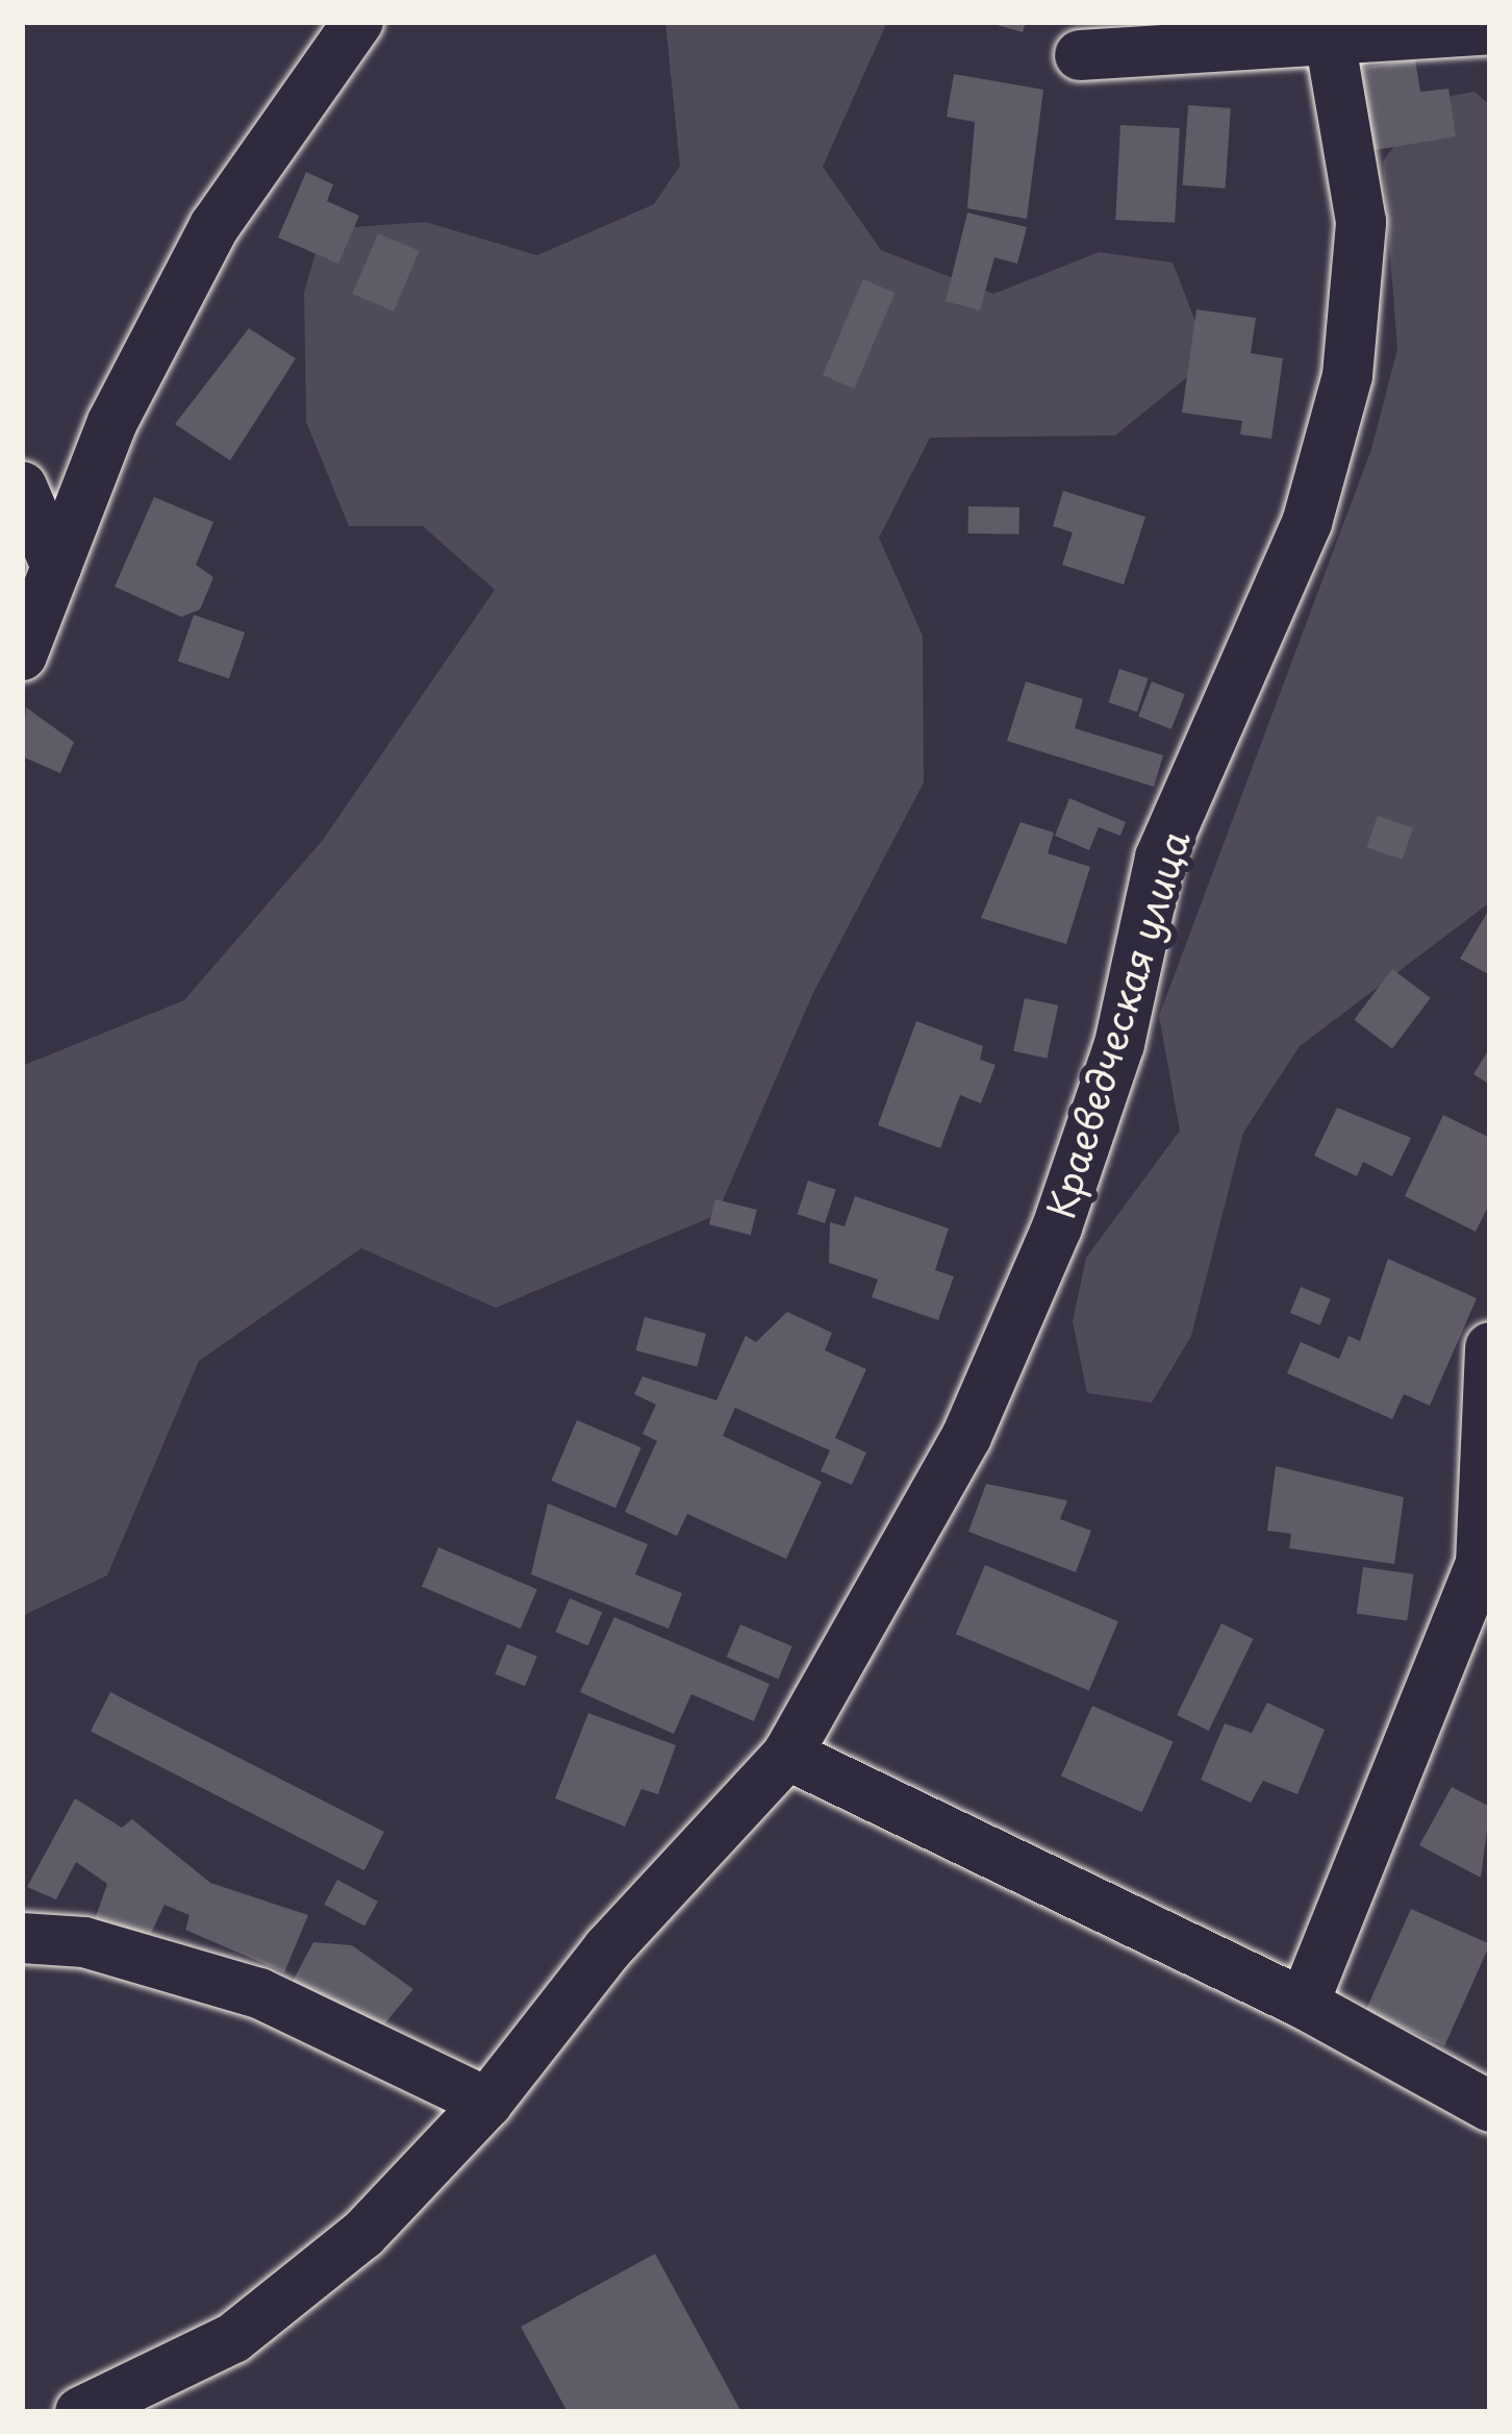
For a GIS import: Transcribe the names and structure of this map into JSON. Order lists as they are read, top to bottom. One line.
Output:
{"streets":{"street":["Краеведческая улица"]}}
